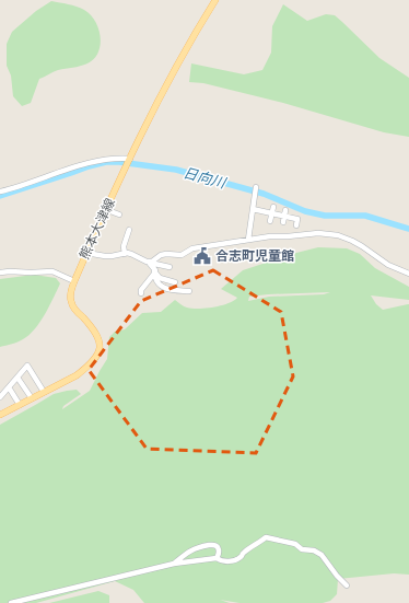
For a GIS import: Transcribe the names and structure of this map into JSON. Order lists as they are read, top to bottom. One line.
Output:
{"streets":{"main road":["熊本大津線"]},"water":["日向川"],"places":{"public building":["合志町児童館"]}}
